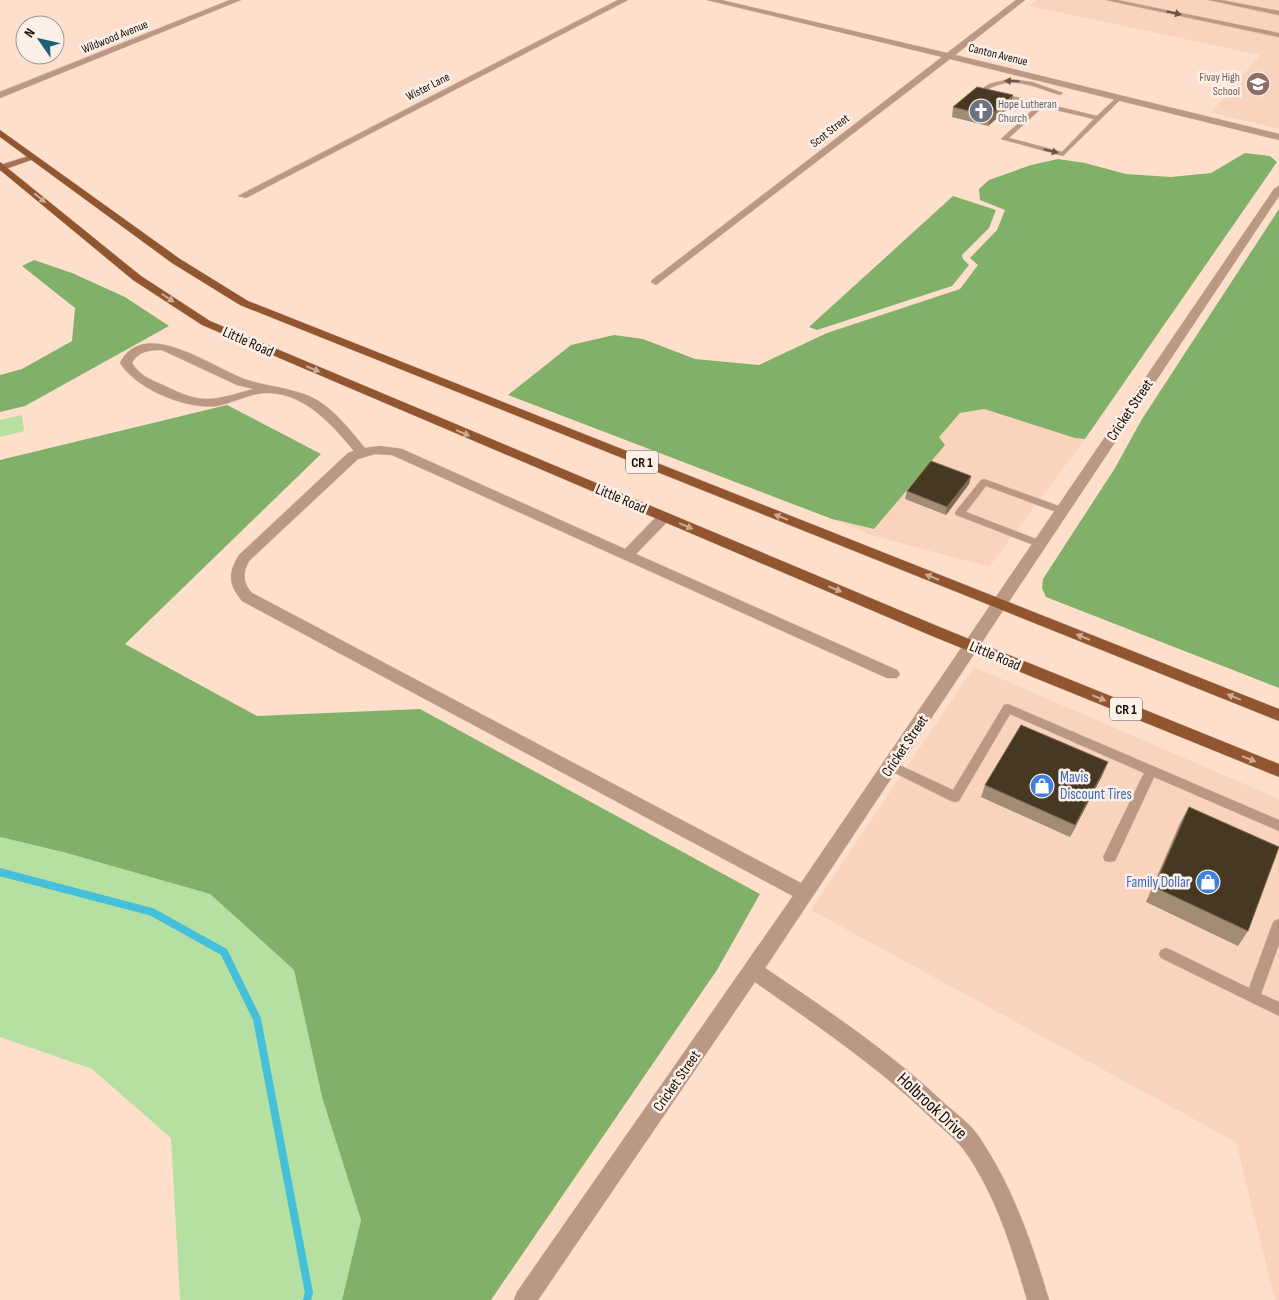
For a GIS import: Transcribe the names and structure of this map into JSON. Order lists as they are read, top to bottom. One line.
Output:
{"streets":{"main road":["Little Road","CR 1"],"street":["Wildwood Avenue","Canton Avenue","Wister Lane","Scot Street","Cricket Street","Holbrook Drive"]},"crossings":[["Canton Avenue","Scot Street"],["Little Road","Cricket Street"],["Cricket Street","CR 1"],["Cricket Street","Holbrook Drive"]],"places":{"school or university":["Fivay High School"],"church":["Hope Lutheran Church"],"shop":["Mavis Discount Tires","Family Dollar"]},"north":"top left"}
